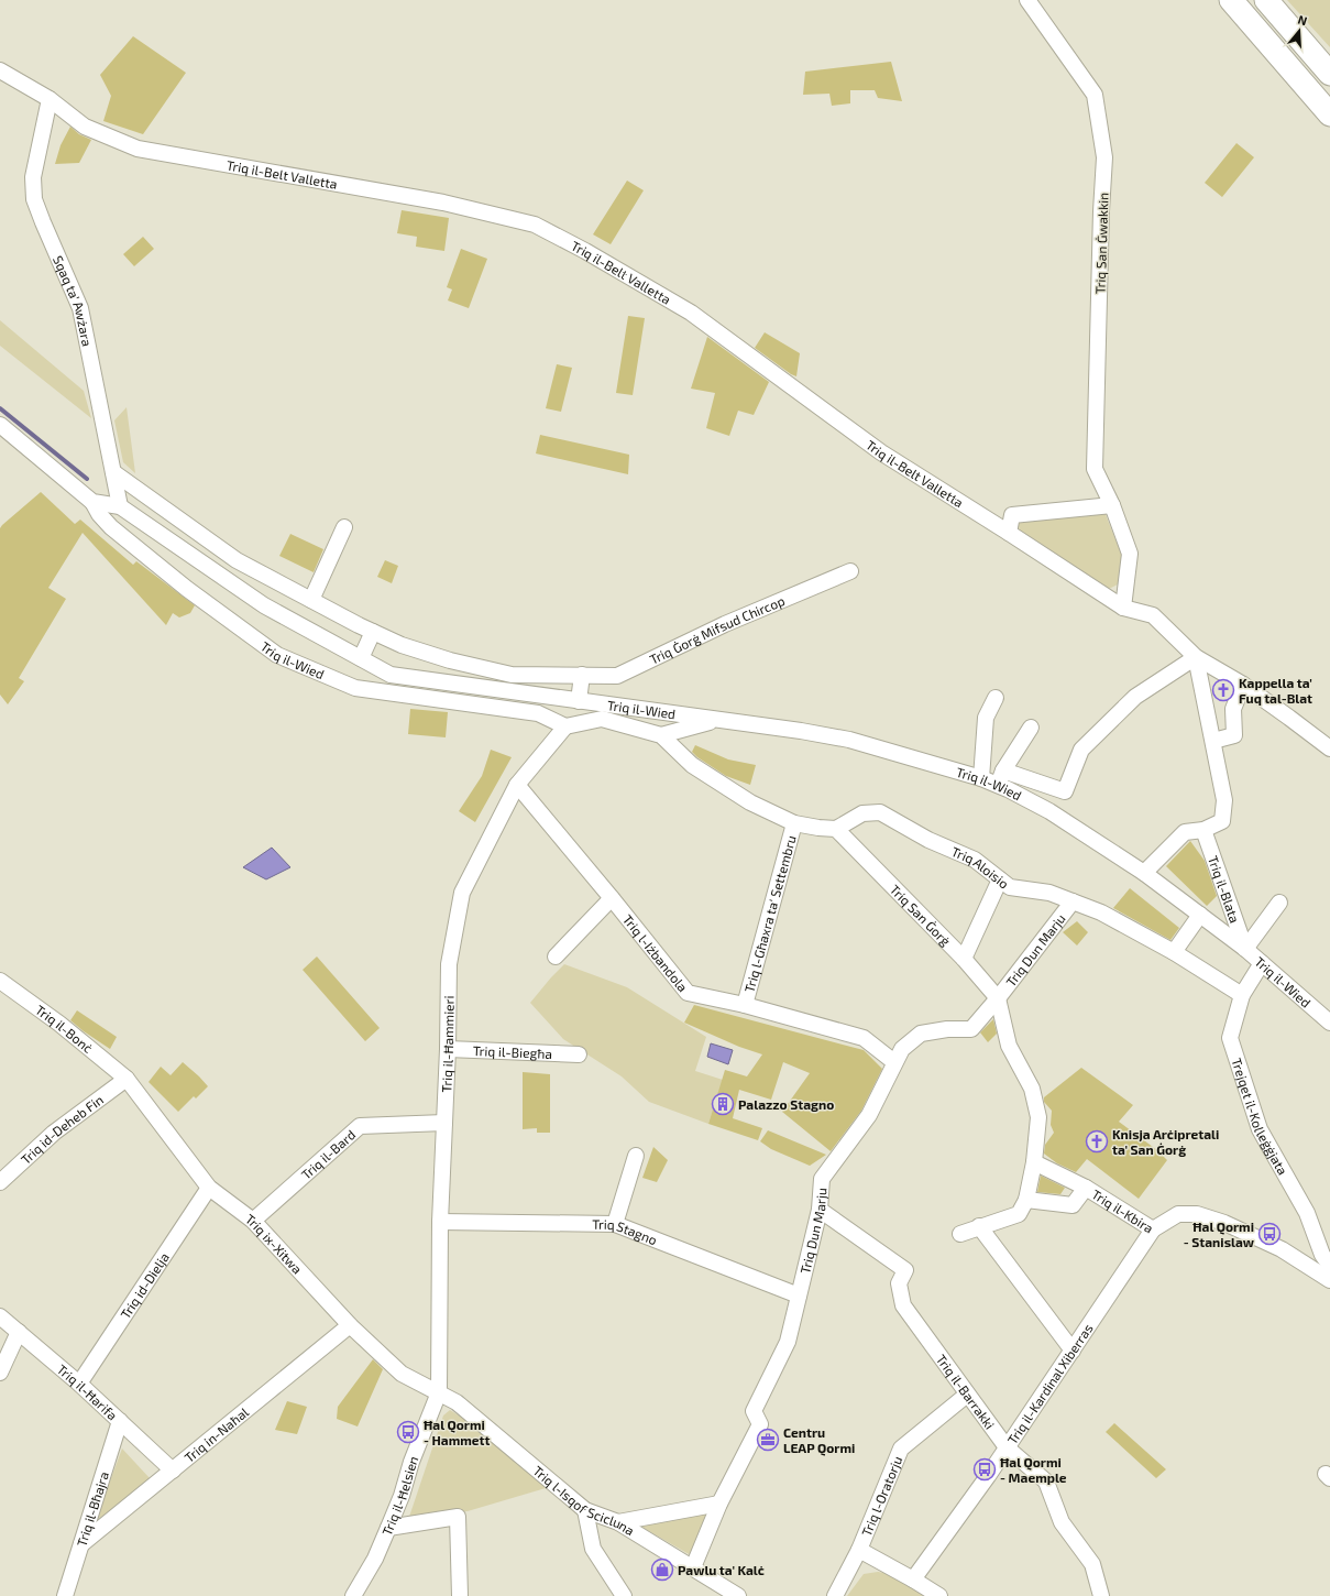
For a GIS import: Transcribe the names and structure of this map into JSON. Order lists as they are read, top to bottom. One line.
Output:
{"streets":{"street":["Triq il-Belt Valletta","Triq San Ġwakkin","Sqaq ta' Awżara","Triq Ġorġ Mifsud Chircop","Triq il-Wied","Triq Aloisio","Triq il-Blata","Triq l-Għaxra ta' Settembru","Triq San Ġorġ","Triq Dun Marju","Triq l-Iżbandola","Triq il-Bonċ","Triq il-Ħammieri","Triq il-Biegħa","Trejqet il-Kolleġġjata","Triq id-Deheb Fin","Triq il-Bard","Triq il-Kbira","Triq Stagno","Triq ix-Xitwa","Triq id-Dielja","Triq il-Kardinal Xiberras","Triq il-Ħarifa","Triq il-Barrakki","Triq in-Naħal","Triq il-Ħelsien","Triq l-Oratorju","Triq l-Isqof Scicluna","Triq il-Bħajra"]},"crossings":[["Triq il-Belt Valletta","Triq San Ġwakkin"],["Triq il-Belt Valletta","Sqaq ta' Awżara"],["Sqaq ta' Awżara","Triq il-Wied"],["Triq il-Wied","Triq il-Blata"],["Triq il-Wied","Triq il-Ħammieri"],["Triq il-Wied","Trejqet il-Kolleġġjata"],["Triq Aloisio","Triq San Ġorġ"],["Triq Aloisio","Triq Dun Marju"],["Triq Aloisio","Trejqet il-Kolleġġjata"],["Triq l-Għaxra ta' Settembru","Triq l-Iżbandola"],["Triq San Ġorġ","Triq Dun Marju"],["Triq San Ġorġ","Triq il-Kbira"],["Triq Dun Marju","Triq l-Iżbandola"],["Triq Dun Marju","Triq Stagno"],["Triq Dun Marju","Triq il-Barrakki"],["Triq Dun Marju","Triq l-Isqof Scicluna"],["Triq l-Iżbandola","Triq il-Ħammieri"],["Triq il-Bonċ","Triq id-Deheb Fin"],["Triq il-Bonċ","Triq ix-Xitwa"],["Triq il-Ħammieri","Triq il-Biegħa"],["Triq il-Ħammieri","Triq il-Bard"],["Triq il-Ħammieri","Triq Stagno"],["Triq il-Ħammieri","Triq ix-Xitwa"],["Triq il-Ħammieri","Triq il-Ħelsien"],["Triq il-Ħammieri","Triq l-Isqof Scicluna"],["Triq id-Deheb Fin","Triq ix-Xitwa"],["Triq il-Bard","Triq ix-Xitwa"],["Triq il-Kbira","Triq il-Kardinal Xiberras"],["Triq ix-Xitwa","Triq id-Dielja"],["Triq ix-Xitwa","Triq in-Naħal"],["Triq ix-Xitwa","Triq il-Ħelsien"],["Triq ix-Xitwa","Triq l-Isqof Scicluna"],["Triq id-Dielja","Triq il-Ħarifa"],["Triq il-Kardinal Xiberras","Triq il-Barrakki"],["Triq il-Ħarifa","Triq in-Naħal"],["Triq il-Ħarifa","Triq il-Bħajra"],["Triq il-Barrakki","Triq l-Oratorju"],["Triq in-Naħal","Triq il-Bħajra"],["Triq il-Ħelsien","Triq l-Isqof Scicluna"]],"places":{"church":["Kappella ta' Fuq tal-Blat","Knisja Arċipretali ta' San Ġorġ"],"building":["Palazzo Stagno"],"bus stop":["Ħal Qormi - Stanislaw","Ħal Qormi - Hammett","Ħal Qormi - Maemple"],"office":["Centru LEAP Qormi"],"shop":["Pawlu ta' Kalċ"]},"north":"top"}
